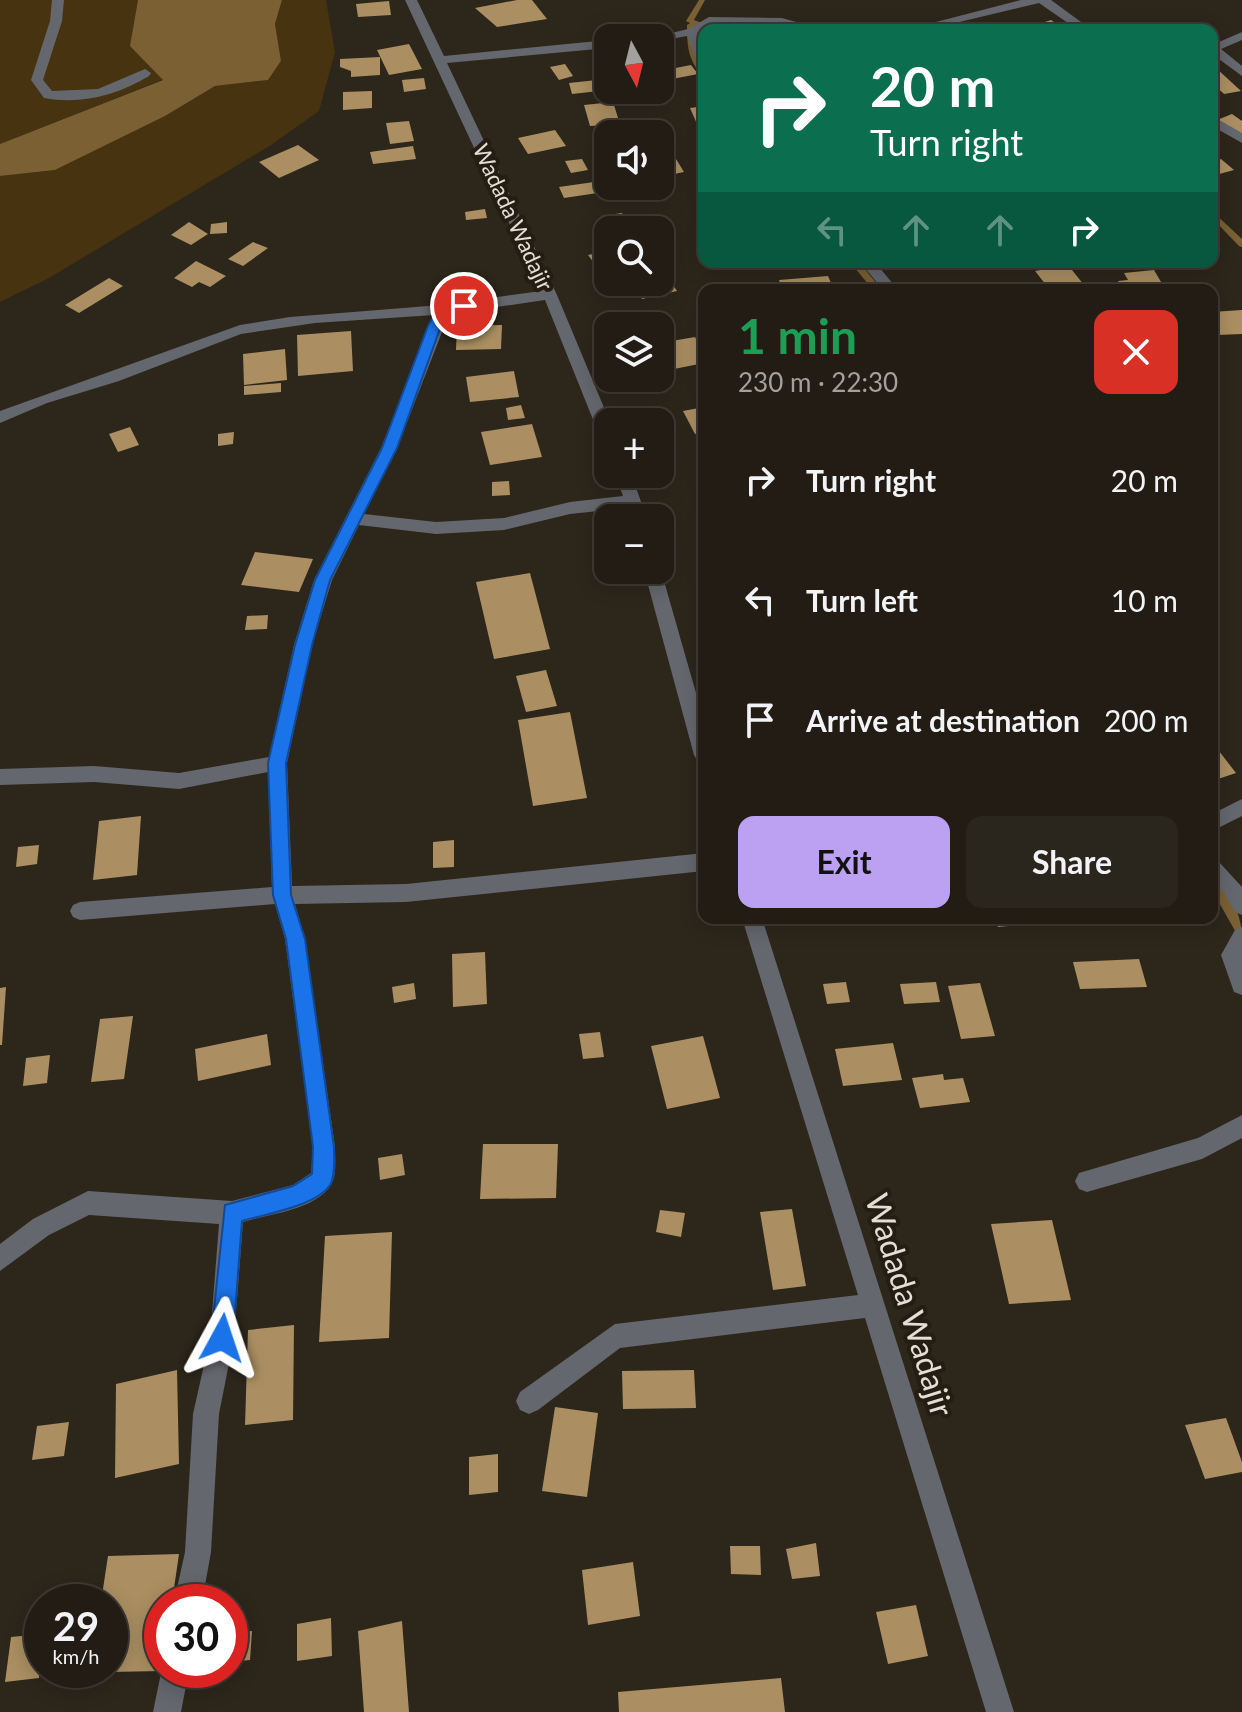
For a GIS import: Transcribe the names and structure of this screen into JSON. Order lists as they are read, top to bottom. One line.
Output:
{"streets":{"street":["Wadada Wadajir"]},"north":"bottom","page":{"map_buttons":["+","−"],"turn":["20 m","Turn right"],"heading":["1 min","230 m · 22:30"],"list":[{"name":"Turn right","value":"20 m"},{"name":"Turn left","value":"10 m"},{"name":"Arrive at destination","value":"200 m"}],"buttons":["Exit","Share"],"speed":"29 km/h","limit":"30"}}
